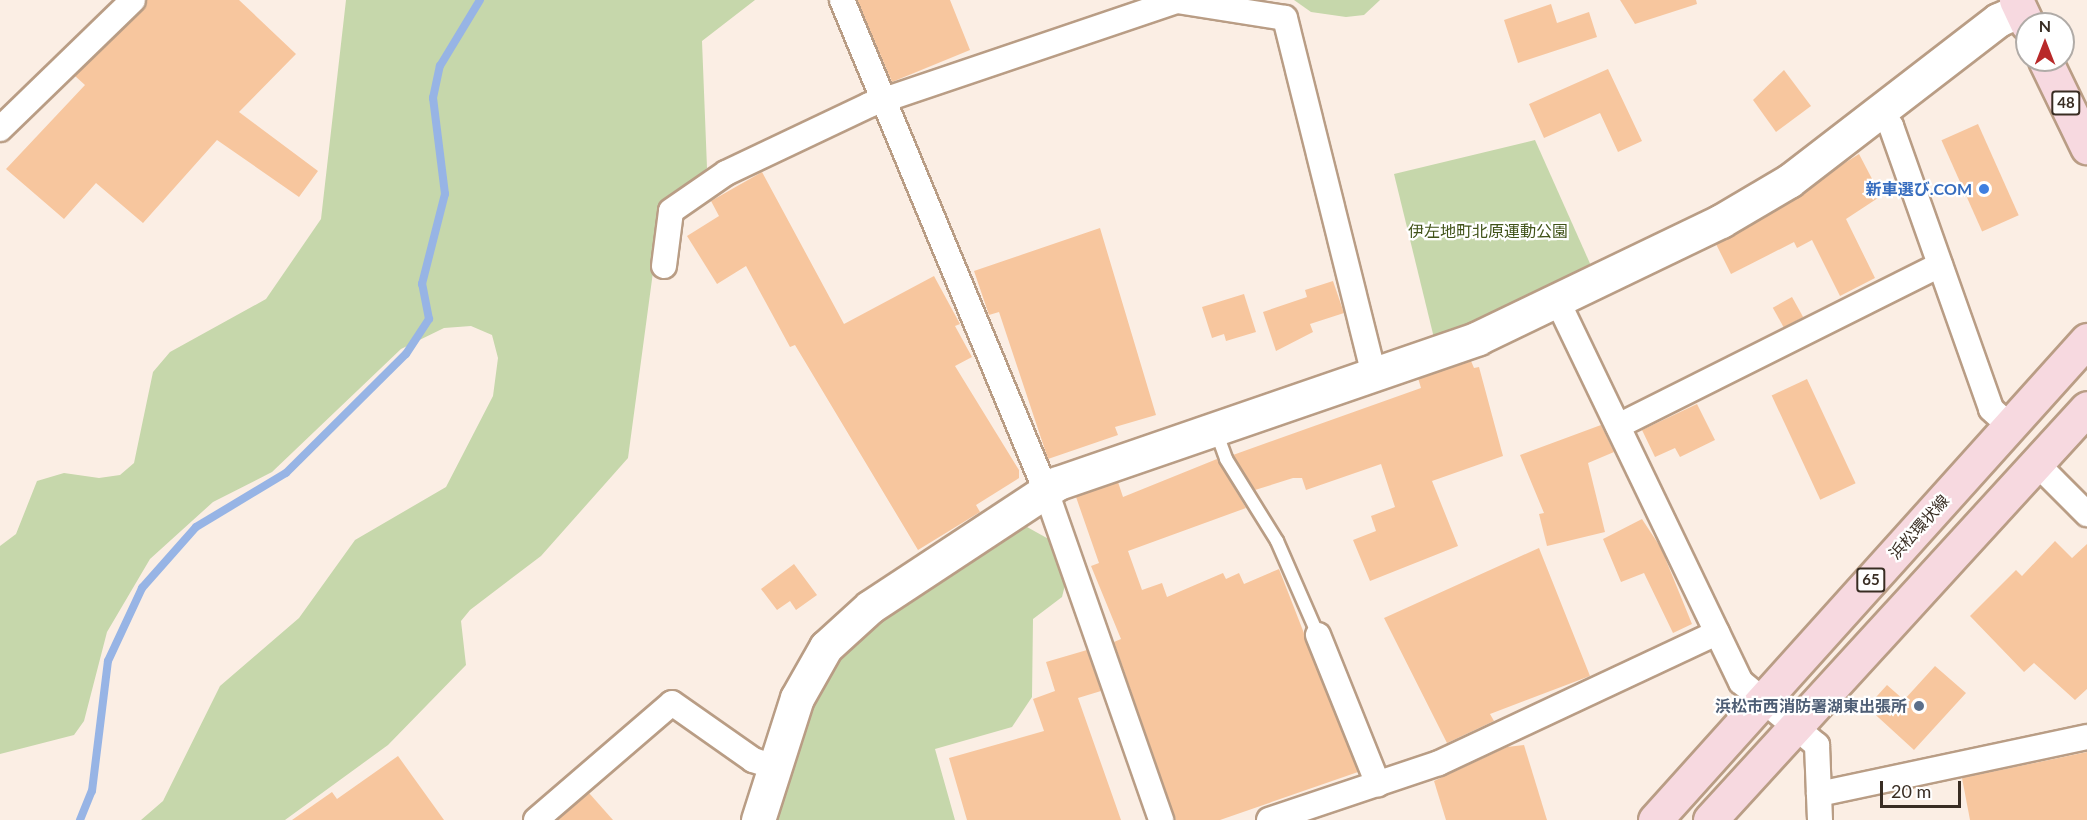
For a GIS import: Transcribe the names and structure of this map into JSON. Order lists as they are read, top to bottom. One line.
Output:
{"streets":{"main road":["48","浜松環状線","65"]},"parks":["伊左地町北原運動公園"],"places":["新車選び.COM","浜松市西消防署湖東出張所"],"scale_bar":"20 m","north":"top"}
